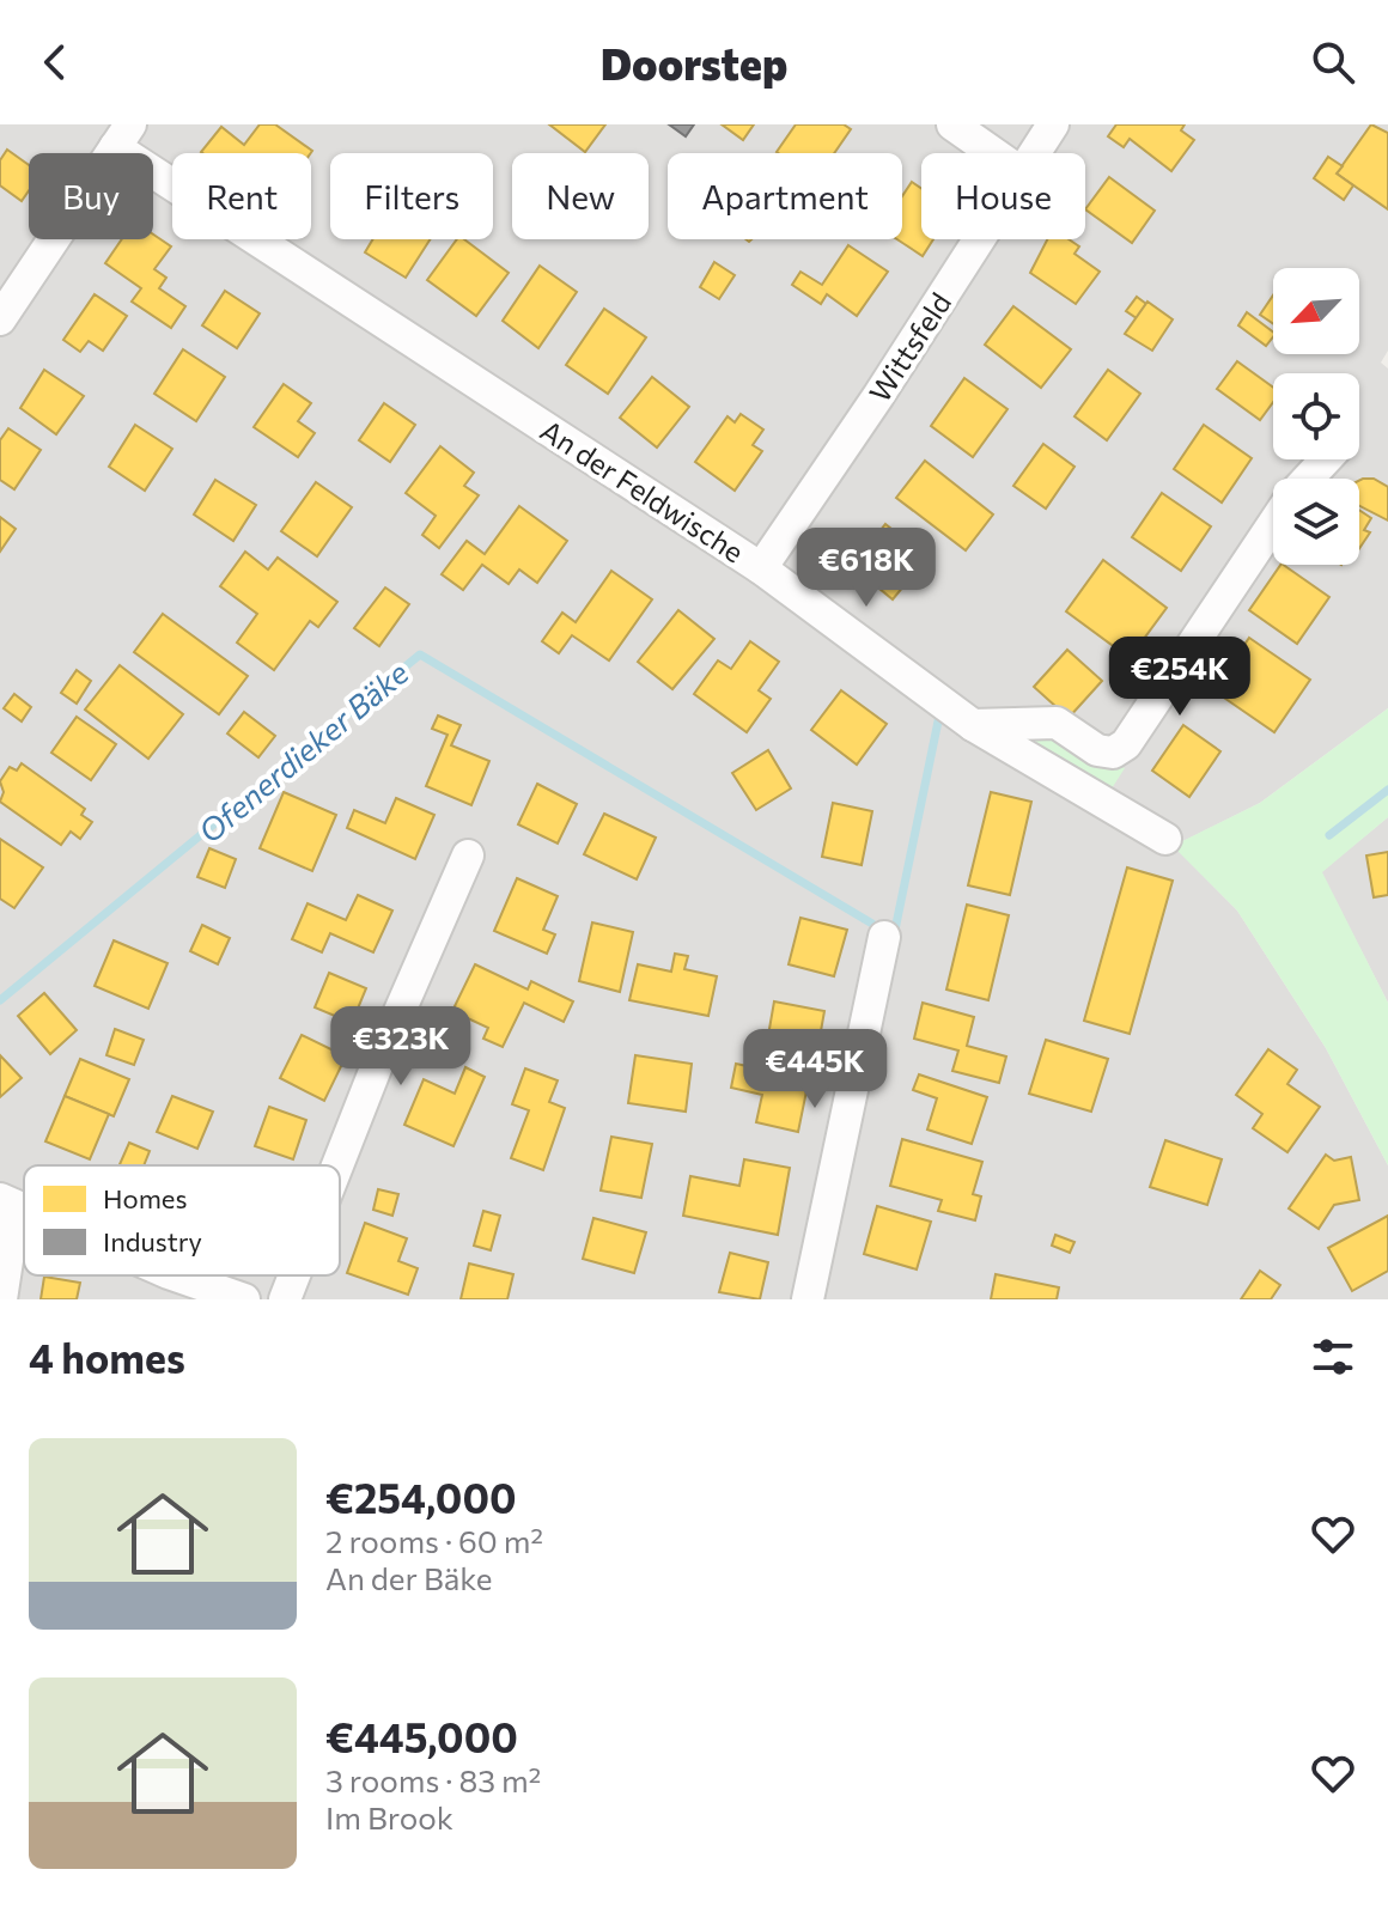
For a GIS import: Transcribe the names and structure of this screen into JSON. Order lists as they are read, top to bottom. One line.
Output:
{"streets":{"street":["Wittsfeld","An der Feldwische"]},"crossings":[["Wittsfeld","An der Feldwische"]],"water":["Ofenerdieker Bäke"],"legend":["Homes","Industry"],"north":"bottom left","page":{"header":"Doorstep","chip":["Buy","Rent","Filters","New","Apartment","House"],"price":["€618K","€254K","€323K","€445K"],"heading":"4 homes","list":[{"name":"€254,000","note":"2 rooms · 60 m² · An der Bäke"},{"name":"€445,000","note":"3 rooms · 83 m² · Im Brook"}]}}
